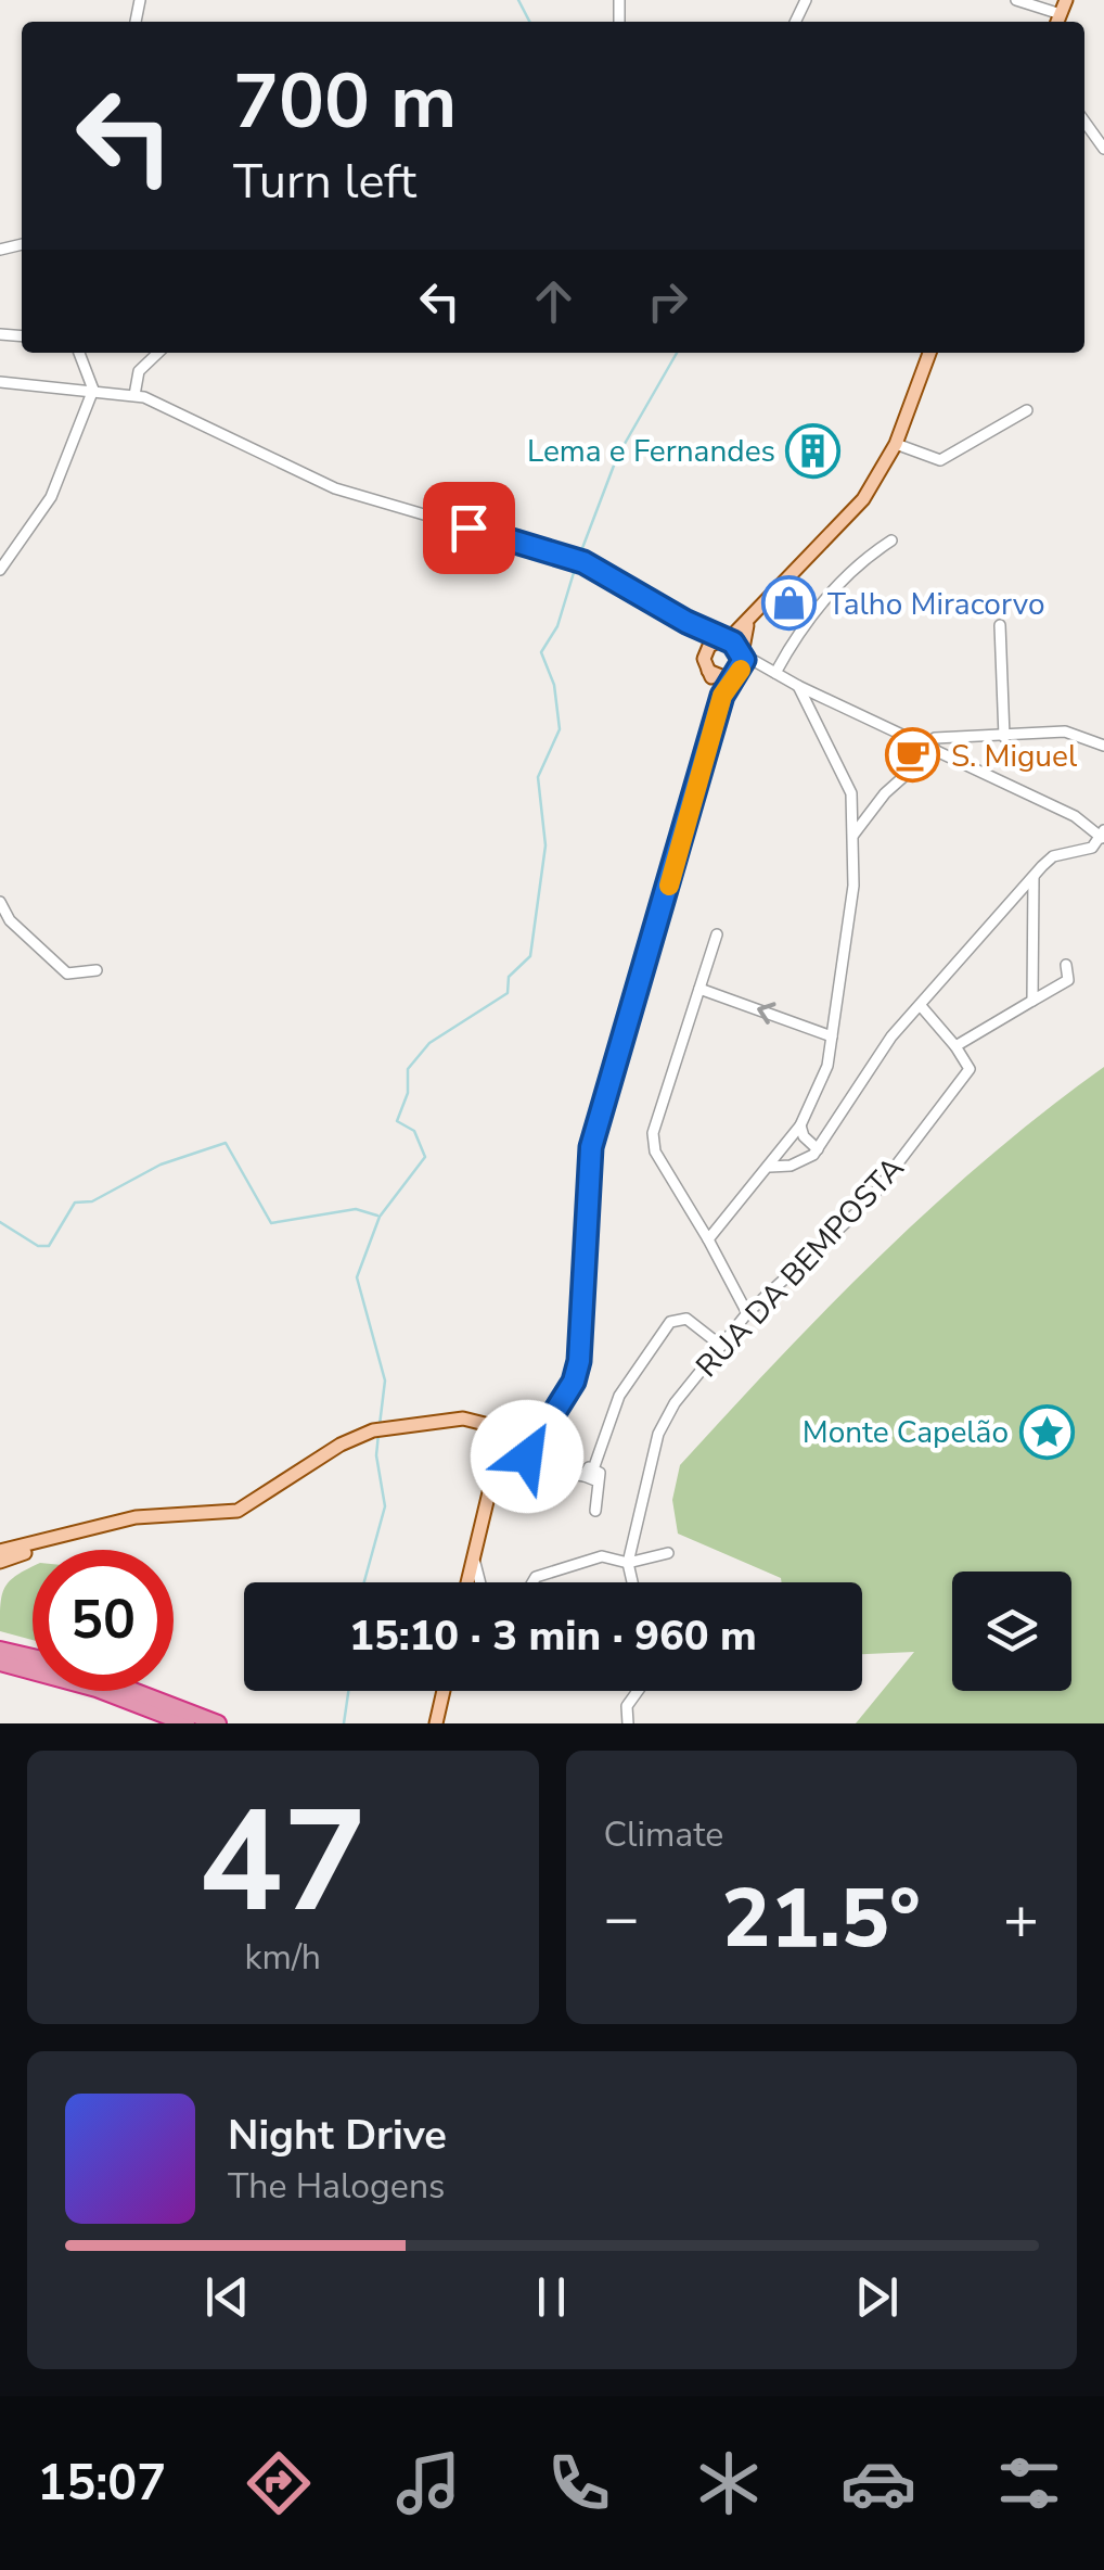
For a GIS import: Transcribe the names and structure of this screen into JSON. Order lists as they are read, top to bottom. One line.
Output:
{"streets":{"street":["RUA DA BEMPOSTA"]},"places":{"building":["Lema e Fernandes"],"shop":["Talho Miracorvo"],"cafe":["S. Miguel"],"place":["Monte Capelão"]},"page":{"turn":["700 m","Turn left"],"limit":"50","trip":"15:10 · 3 min · 960 m","tile":[["47","km/h"],"Climate"],"heat":["−","21.5°","+"],"song":["Night Drive","The Halogens"],"tabs":"15:07"}}
